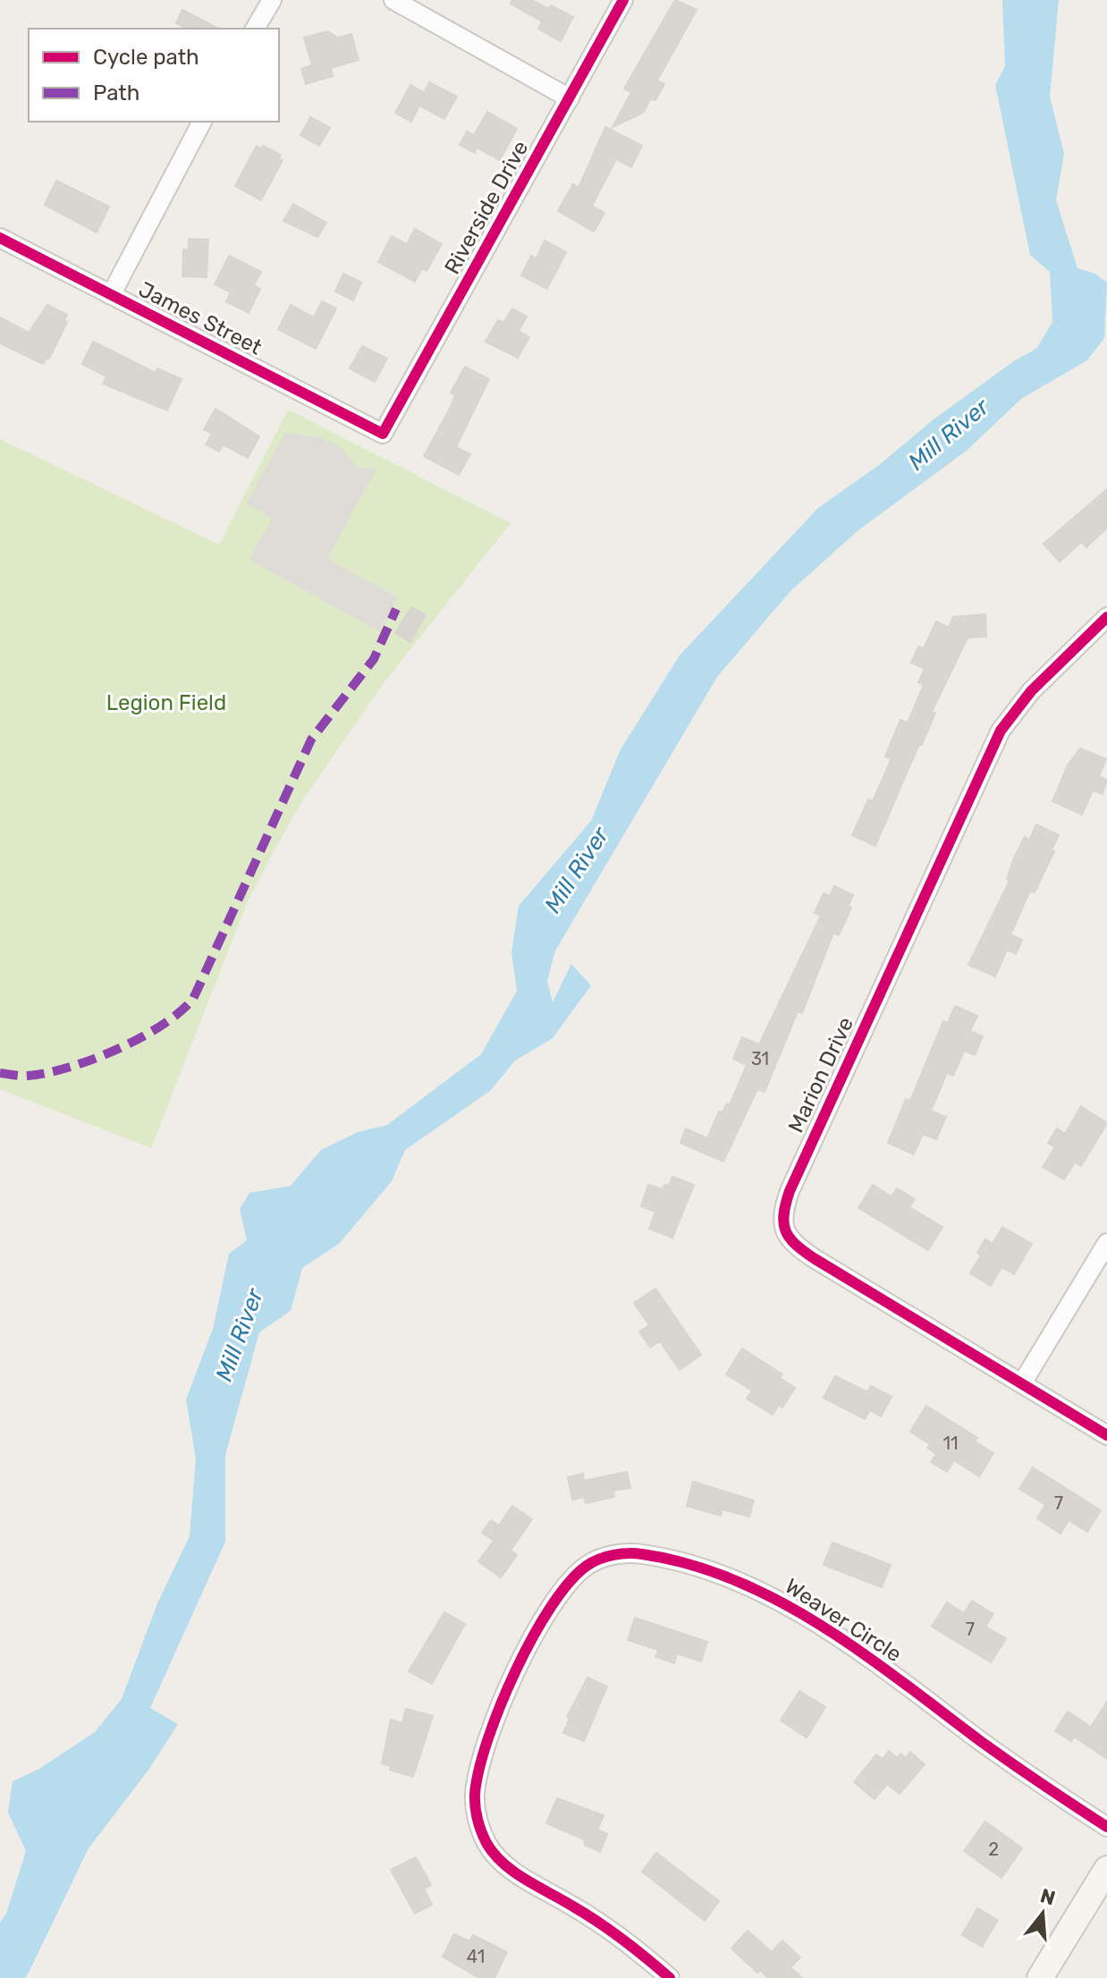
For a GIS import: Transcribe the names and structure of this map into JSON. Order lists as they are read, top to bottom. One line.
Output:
{"streets":{"street":["Riverside Drive","James Street","Marion Drive","Weaver Circle"]},"crossings":[["Riverside Drive","James Street"]],"water":["Mill River"],"parks":["Legion Field"],"house_numbers":["31","11","7","7","2","41"],"legend":["Cycle path","Path"],"north":"top"}
